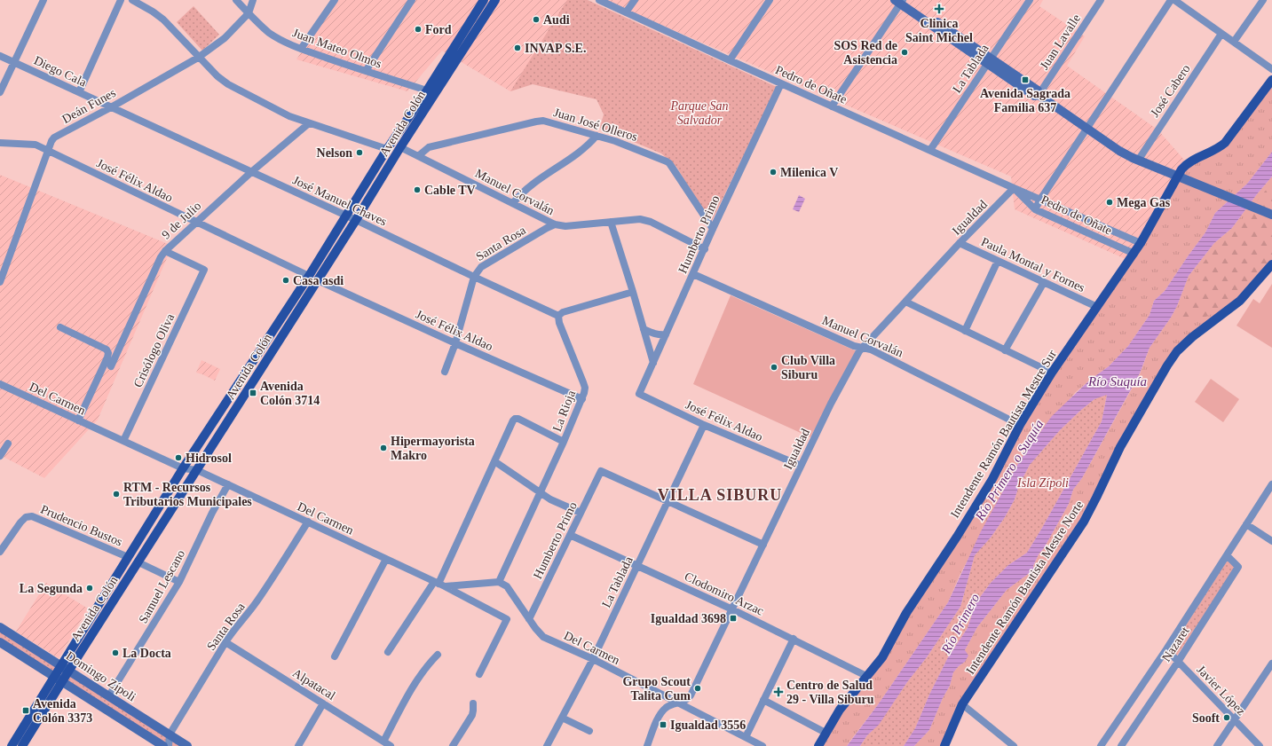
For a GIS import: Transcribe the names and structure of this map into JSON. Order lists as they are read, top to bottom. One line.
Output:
{"streets":{"main road":["Avenida Colón","Intendente Ramón Bautista Mestre Sur","Intendente Ramón Bautista Mestre Norte","Domingo Zípoli"],"street":["Juan Lavalle","Juan Mateo Olmos","La Tablada","Diego Cala","Pedro de Oñate","José Cabero","Deán Funes","Juan José Olleros","José Félix Aldao","Manuel Corvalán","José Manuel Chaves","Igualdad","9 de Julio","Humberto Primo","Santa Rosa","Paula Montal y Fornes","Crisólogo Oliva","Del Carmen","La Rioja","Prudencio Bustos","Samuel Lescano","Clodomiro Arzac","Nazaret","Alpatacal","Javier López"]},"crossings":[["Juan Mateo Olmos","Deán Funes"],["Juan Mateo Olmos","Avenida Colón"],["La Tablada","Pedro de Oñate"],["La Tablada","José Félix Aldao"],["La Tablada","Humberto Primo"],["La Tablada","Del Carmen"],["La Tablada","Clodomiro Arzac"],["Diego Cala","Deán Funes"],["Diego Cala","José Manuel Chaves"],["Pedro de Oñate","Igualdad"],["Pedro de Oñate","Humberto Primo"],["Pedro de Oñate","Intendente Ramón Bautista Mestre Sur"],["Deán Funes","José Félix Aldao"],["Deán Funes","José Manuel Chaves"],["Avenida Colón","José Félix Aldao"],["Avenida Colón","Manuel Corvalán"],["Avenida Colón","José Manuel Chaves"],["Avenida Colón","Del Carmen"],["Avenida Colón","Prudencio Bustos"],["Avenida Colón","Domingo Zípoli"],["Juan José Olleros","Manuel Corvalán"],["Juan José Olleros","Humberto Primo"],["José Félix Aldao","Igualdad"],["José Félix Aldao","9 de Julio"],["José Félix Aldao","Humberto Primo"],["José Félix Aldao","Santa Rosa"],["José Félix Aldao","La Rioja"],["Manuel Corvalán","Igualdad"],["Manuel Corvalán","Humberto Primo"],["Manuel Corvalán","Santa Rosa"],["Manuel Corvalán","Intendente Ramón Bautista Mestre Sur"],["José Manuel Chaves","9 de Julio"],["José Manuel Chaves","Santa Rosa"],["José Manuel Chaves","La Rioja"],["Igualdad","Paula Montal y Fornes"],["Igualdad","Del Carmen"],["Igualdad","Clodomiro Arzac"],["9 de Julio","Crisólogo Oliva"],["Humberto Primo","Del Carmen"],["Humberto Primo","Clodomiro Arzac"],["Santa Rosa","Del Carmen"],["Santa Rosa","Domingo Zípoli"],["Santa Rosa","Alpatacal"],["Paula Montal y Fornes","Intendente Ramón Bautista Mestre Sur"],["Crisólogo Oliva","Del Carmen"],["Del Carmen","La Rioja"],["Del Carmen","Samuel Lescano"],["Intendente Ramón Bautista Mestre Sur","Clodomiro Arzac"],["Samuel Lescano","Domingo Zípoli"],["Nazaret","Javier López"]],"districts":["VILLA SIBURU"],"water":["Río Suquía","Río Primero o Suquía","Río Primero"],"parks":["Parque San Salvador","Isla Zípoli"],"places":{"health":["Clinica Saint Michel","Centro de Salud 29 - Villa Siburu"],"other":["Audi","Ford","INVAP S.E.","SOS Red de Asistencia","Nelson","Milenica V","Cable TV","Mega Gas","Casa asdi","Club Villa Siburu","Hipermayorista Makro","Hidrosol","RTM - Recursos Tributarios Municipales","La Segunda","La Docta","Grupo Scout Talita Cum","Sooft"],"transit":["Avenida Sagrada Familia 637","Avenida Colón 3714","Igualdad 3698","Avenida Colón 3373","Igualdad 3556"]}}
